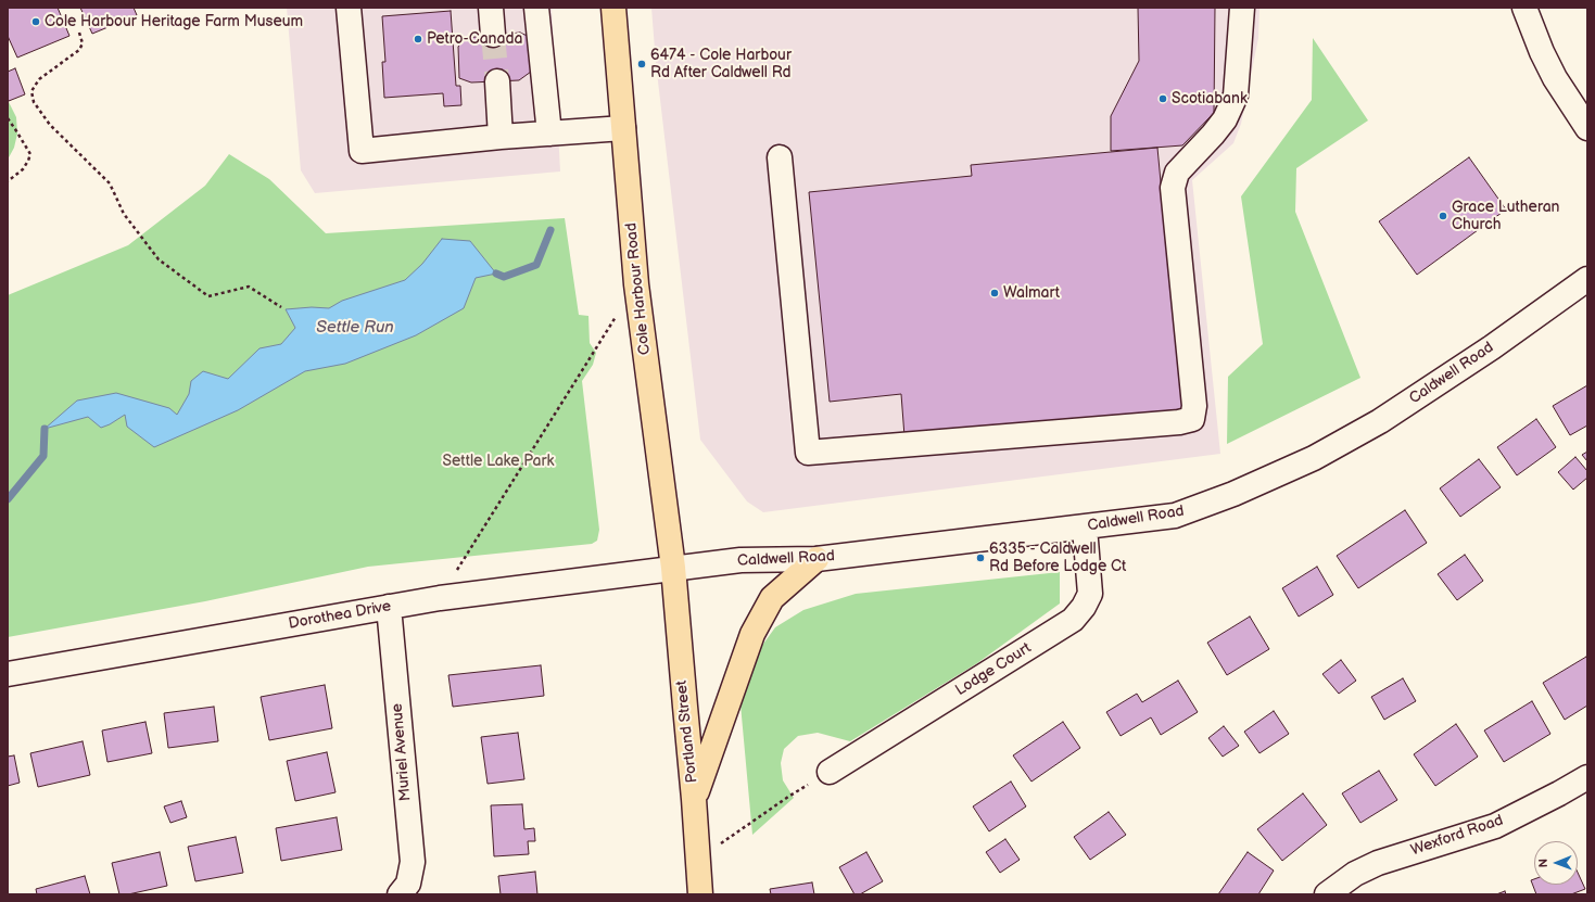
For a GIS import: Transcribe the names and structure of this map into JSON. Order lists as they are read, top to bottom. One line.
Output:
{"streets":{"main road":["Cole Harbour Road","Portland Street"],"street":["Caldwell Road","Dorothea Drive","Lodge Court","Muriel Avenue","Wexford Road"]},"crossings":[["Cole Harbour Road","Caldwell Road"],["Cole Harbour Road","Dorothea Drive"],["Cole Harbour Road","Portland Street"],["Caldwell Road","Dorothea Drive"],["Caldwell Road","Lodge Court"],["Caldwell Road","Portland Street"],["Dorothea Drive","Portland Street"],["Dorothea Drive","Muriel Avenue"]],"water":["Settle Run"],"parks":["Settle Lake Park"],"places":["Cole Harbour Heritage Farm Museum","Petro-Canada","6474 - Cole Harbour Rd After Caldwell Rd","Scotiabank","Grace Lutheran Church","Walmart","6335 - Caldwell Rd Before Lodge Ct"],"north":"left"}
